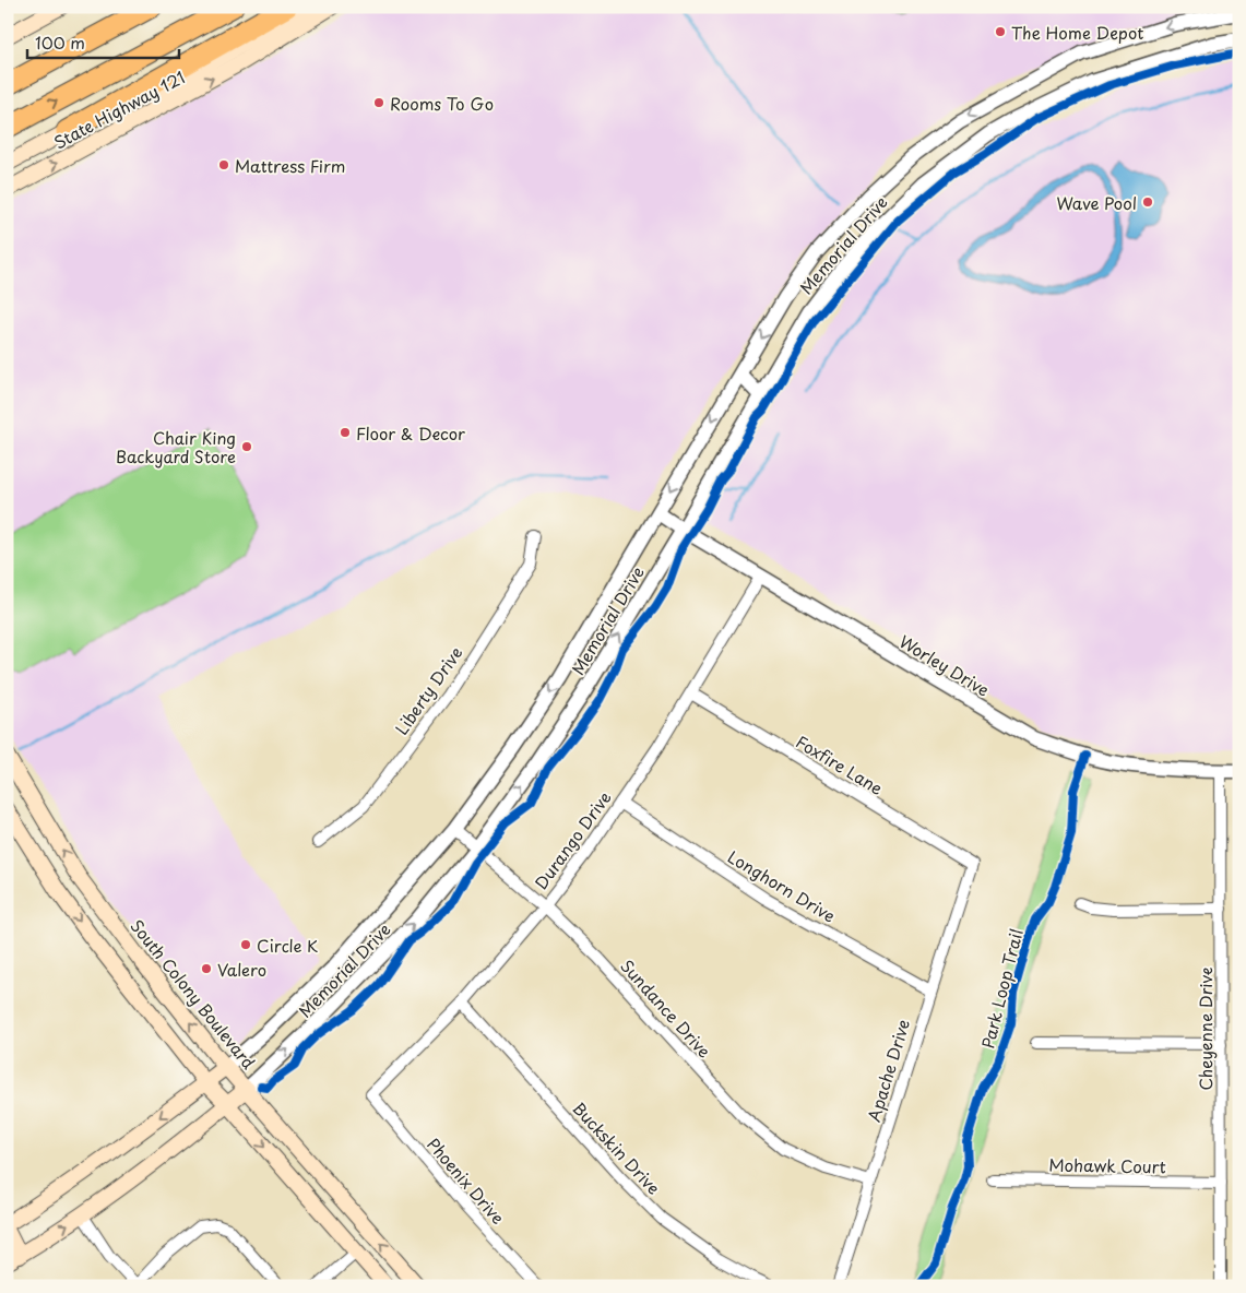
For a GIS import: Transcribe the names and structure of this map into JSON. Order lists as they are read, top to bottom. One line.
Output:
{"streets":{"main road":["State Highway 121","Memorial Drive","South Colony Boulevard"],"street":["Worley Drive","Liberty Drive","Foxfire Lane","Durango Drive","Longhorn Drive","Sundance Drive","Cheyenne Drive","Apache Drive","Buckskin Drive","Mohawk Court","Phoenix Drive"],"cycle path":["Park Loop Trail"]},"crossings":[["Memorial Drive","Worley Drive"],["Memorial Drive","South Colony Boulevard"],["Memorial Drive","Sundance Drive"],["Worley Drive","Durango Drive"],["Worley Drive","Cheyenne Drive"],["Foxfire Lane","Durango Drive"],["Foxfire Lane","Apache Drive"],["Durango Drive","Longhorn Drive"],["Durango Drive","Sundance Drive"],["Durango Drive","Buckskin Drive"],["Durango Drive","Phoenix Drive"],["Longhorn Drive","Apache Drive"],["Sundance Drive","Apache Drive"],["Cheyenne Drive","Mohawk Court"]],"places":["The Home Depot","Rooms To Go","Mattress Firm","Wave Pool","Floor & Decor","Chair King Backyard Store","Circle K","Valero"],"scale_bar":"100 m"}
